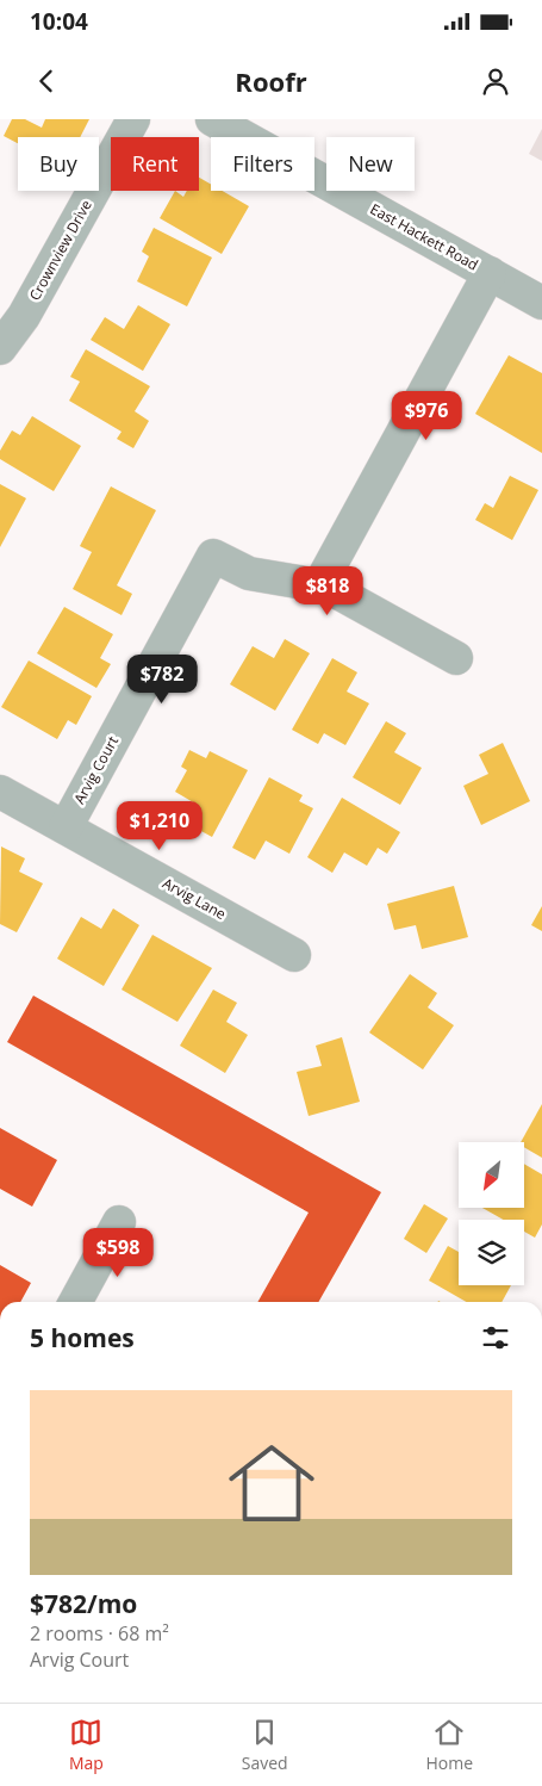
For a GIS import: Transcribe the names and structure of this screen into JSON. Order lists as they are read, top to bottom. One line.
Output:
{"streets":{"street":["East Hackett Road","Crownview Drive","Arvig Court","Arvig Lane"]},"crossings":[["Arvig Court","Arvig Lane"]],"north":"bottom left","page":{"status":"10:04","header":"Roofr","chip":["Buy","Rent","Filters","New"],"price":["$976","$818","$782","$1,210","$598"],"heading":"5 homes","list":[{"name":"$782/mo","note":"2 rooms · 68 m² · Arvig Court"}],"tabs":["Map","Saved","Home"]}}
